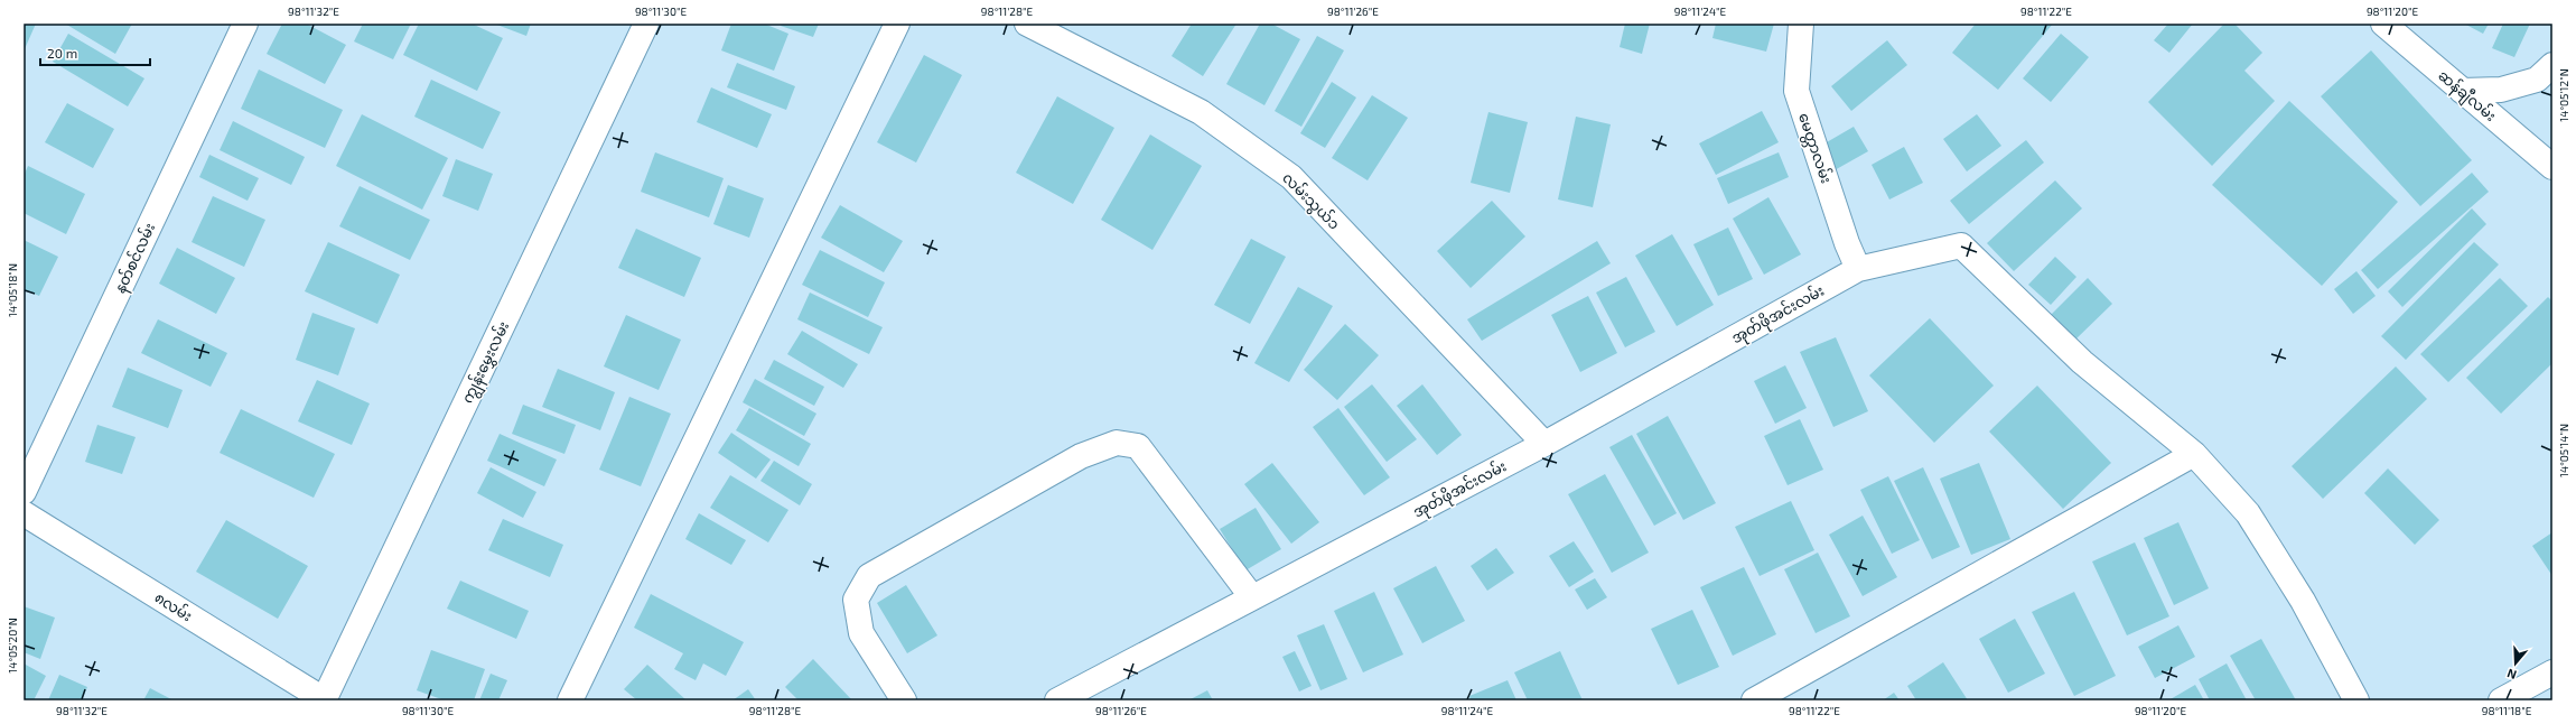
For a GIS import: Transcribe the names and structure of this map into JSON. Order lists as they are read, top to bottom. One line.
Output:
{"streets":{"street":["ဆန်ချီလမ်း","မေတ္တာလမ်း","လမ်းသွယ်၁","နတ်စင်လမ်း","အုတ်ဖိုအင်းလမ်း","ကျွန်းမွှေးလမ်း","၈လမ်း"]},"crossings":[["မေတ္တာလမ်း","အုတ်ဖိုအင်းလမ်း"],["လမ်းသွယ်၁","အုတ်ဖိုအင်းလမ်း"],["ကျွန်းမွှေးလမ်း","၈လမ်း"]],"scale_bar":"20 m","north":"bottom","coordinates":["98°11'32\"E","98°11'30\"E","98°11'28\"E","98°11'26\"E","98°11'24\"E","98°11'22\"E","98°11'20\"E","14°05'12\"N","14°05'18\"N","14°05'14\"N","14°05'20\"N","98°11'18\"E"]}
